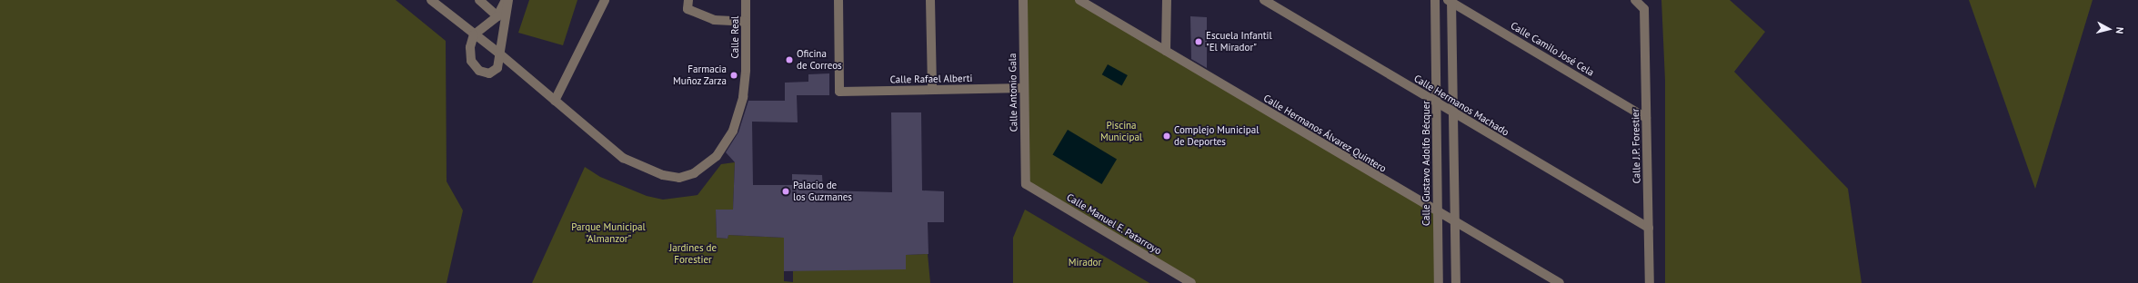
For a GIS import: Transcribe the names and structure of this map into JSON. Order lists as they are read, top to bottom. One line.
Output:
{"streets":{"street":["Calle Real","Calle Camilo José Cela","Calle Rafael Alberti","Calle Antonio Gala","Calle Hermanos Machado","Calle Hermanos Álvarez Quintero","Calle J.P. Forestier","Calle Gustavo Adolfo Bécquer","Calle Manuel E. Patarroyo"]},"crossings":[["Calle Camilo José Cela","Calle J.P. Forestier"],["Calle Rafael Alberti","Calle Antonio Gala"],["Calle Antonio Gala","Calle Manuel E. Patarroyo"],["Calle Hermanos Machado","Calle J.P. Forestier"],["Calle Hermanos Machado","Calle Gustavo Adolfo Bécquer"],["Calle Hermanos Álvarez Quintero","Calle Gustavo Adolfo Bécquer"]],"parks":["Piscina Municipal","Parque Municipal \"Almanzor\"","Jardines de Forestier","Mirador"],"places":["Escuela Infantil \"El Mirador\"","Oficina de Correos","Farmacia Muñoz Zarza","Complejo Municipal de Deportes","Palacio de los Guzmanes"],"north":"right"}
